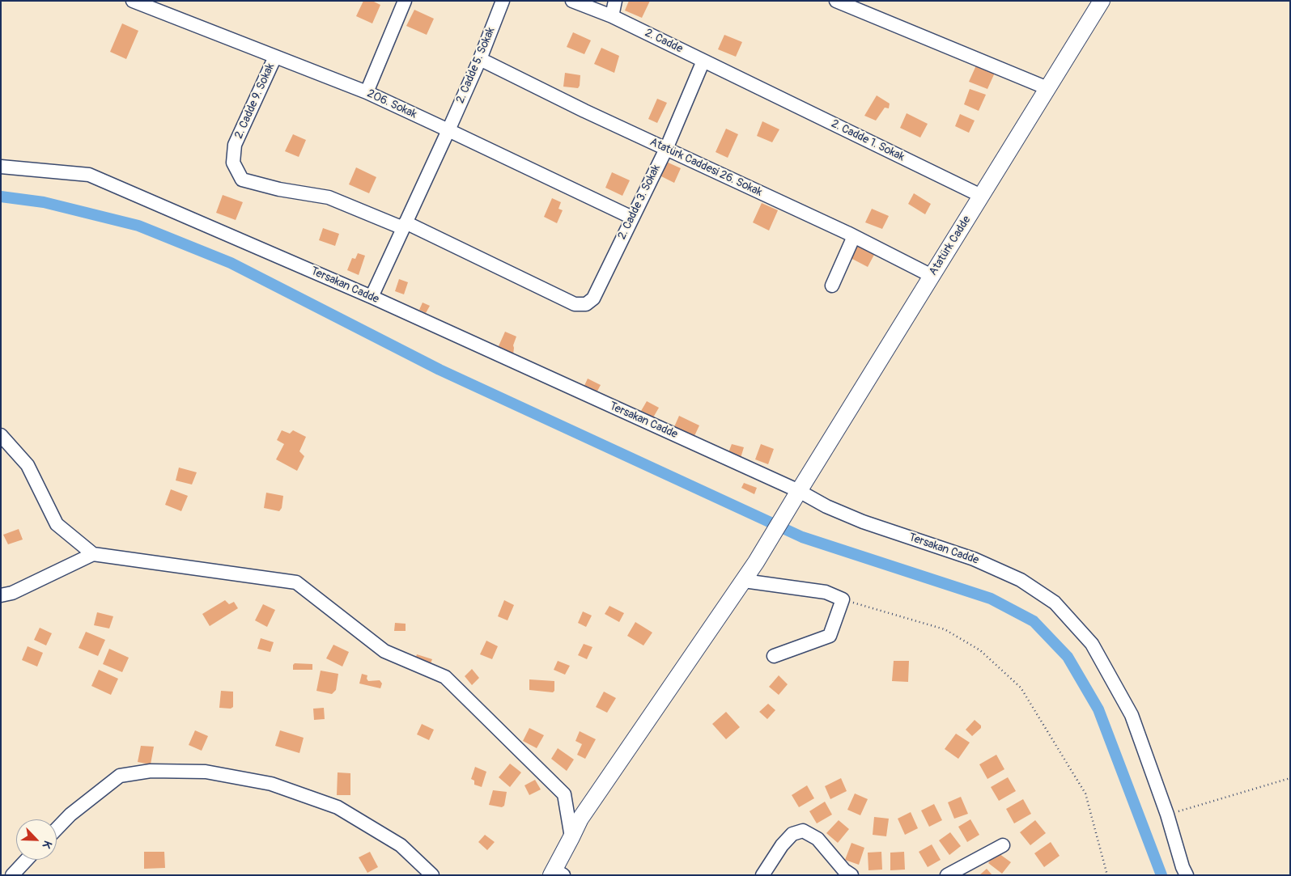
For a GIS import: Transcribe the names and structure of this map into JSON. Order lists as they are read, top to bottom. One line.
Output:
{"streets":{"main road":["Atatürk Cadde"],"street":["2. Cadde","2. Cadde 5. Sokak","2. Cadde 9. Sokak","206. Sokak","2. Cadde 1. Sokak","Atatürk Caddesi 26. Sokak","2. Cadde 3. Sokak","Tersakan Cadde"]},"crossings":[["2. Cadde","2. Cadde 1. Sokak"],["2. Cadde","2. Cadde 3. Sokak"],["2. Cadde 5. Sokak","206. Sokak"],["2. Cadde 5. Sokak","Atatürk Caddesi 26. Sokak"],["2. Cadde 9. Sokak","206. Sokak"],["2. Cadde 9. Sokak","2. Cadde 3. Sokak"],["206. Sokak","2. Cadde 3. Sokak"],["2. Cadde 1. Sokak","Atatürk Cadde"],["Atatürk Caddesi 26. Sokak","2. Cadde 3. Sokak"],["Atatürk Caddesi 26. Sokak","Atatürk Cadde"],["Atatürk Cadde","Tersakan Cadde"]],"north":"bottom right"}
